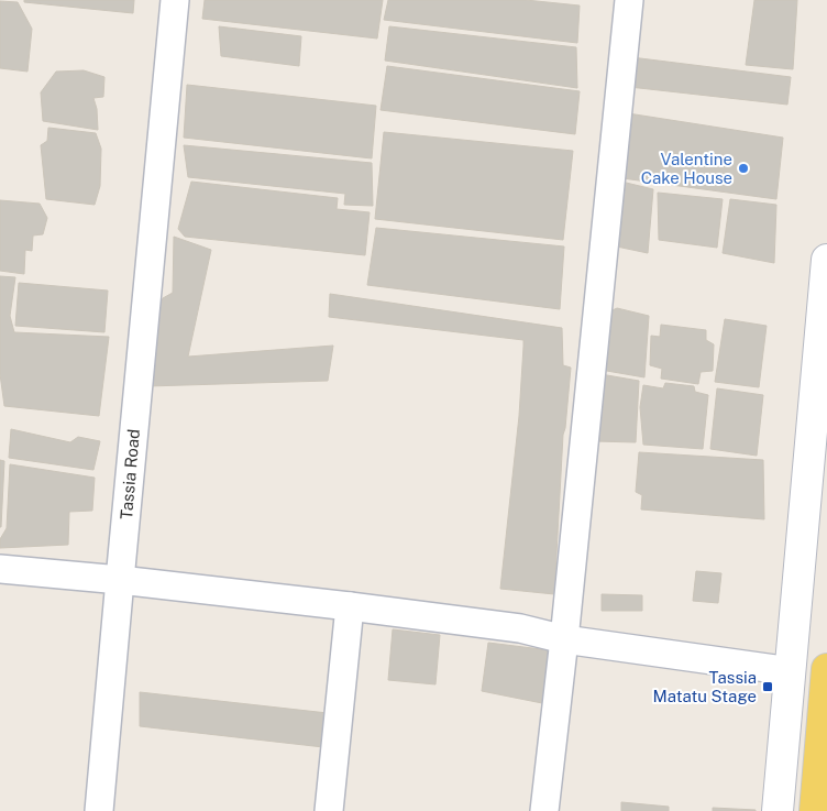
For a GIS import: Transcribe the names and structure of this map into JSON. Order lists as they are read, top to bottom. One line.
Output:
{"streets":{"street":["Tassia Road"]},"places":{"other":["Valentine Cake House"],"transit":["Tassia Matatu Stage"]}}
